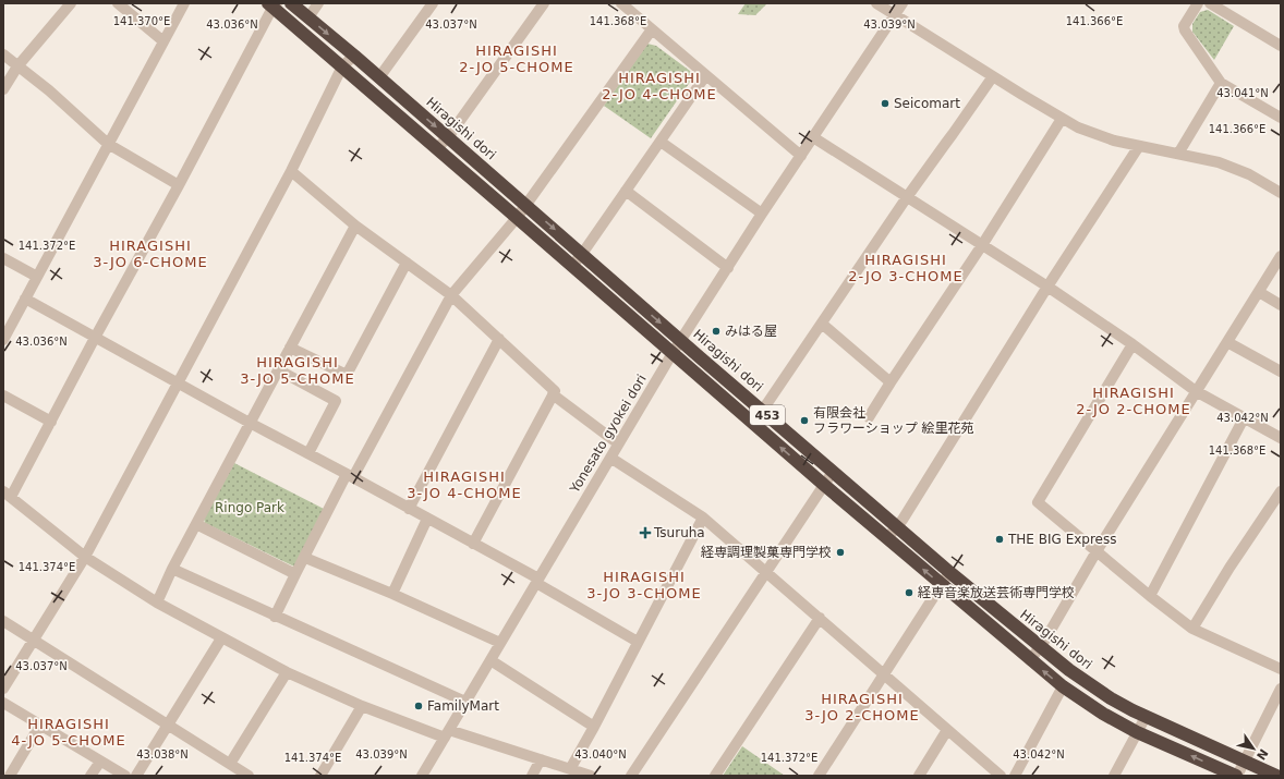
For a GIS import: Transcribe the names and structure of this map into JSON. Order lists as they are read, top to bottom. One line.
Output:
{"streets":{"highway":["Hiragishi dori","453"],"street":["Yonesato gyokei dori"]},"crossings":[["Hiragishi dori","Yonesato gyokei dori"],["453","Yonesato gyokei dori"]],"districts":["HIRAGISHI 2-JO 5-CHOME","HIRAGISHI 2-JO 4-CHOME","HIRAGISHI 3-JO 6-CHOME","HIRAGISHI 2-JO 3-CHOME","HIRAGISHI 3-JO 5-CHOME","HIRAGISHI 2-JO 2-CHOME","HIRAGISHI 3-JO 4-CHOME","HIRAGISHI 3-JO 3-CHOME","HIRAGISHI 3-JO 2-CHOME","HIRAGISHI 4-JO 5-CHOME"],"parks":["Ringo Park"],"places":{"other":["Seicomart","みはる屋","有限会社 フラワーショップ 絵里花苑","THE BIG Express","経専調理製菓専門学校","経専音楽放送芸術専門学校","FamilyMart"],"health":["Tsuruha"]},"north":"bottom right","coordinates":["141.370°E","141.366°E","141.368°E","43.036°N","43.037°N","43.039°N","43.041°N","141.372°E","43.042°N","141.374°E","43.038°N","43.040°N"]}
